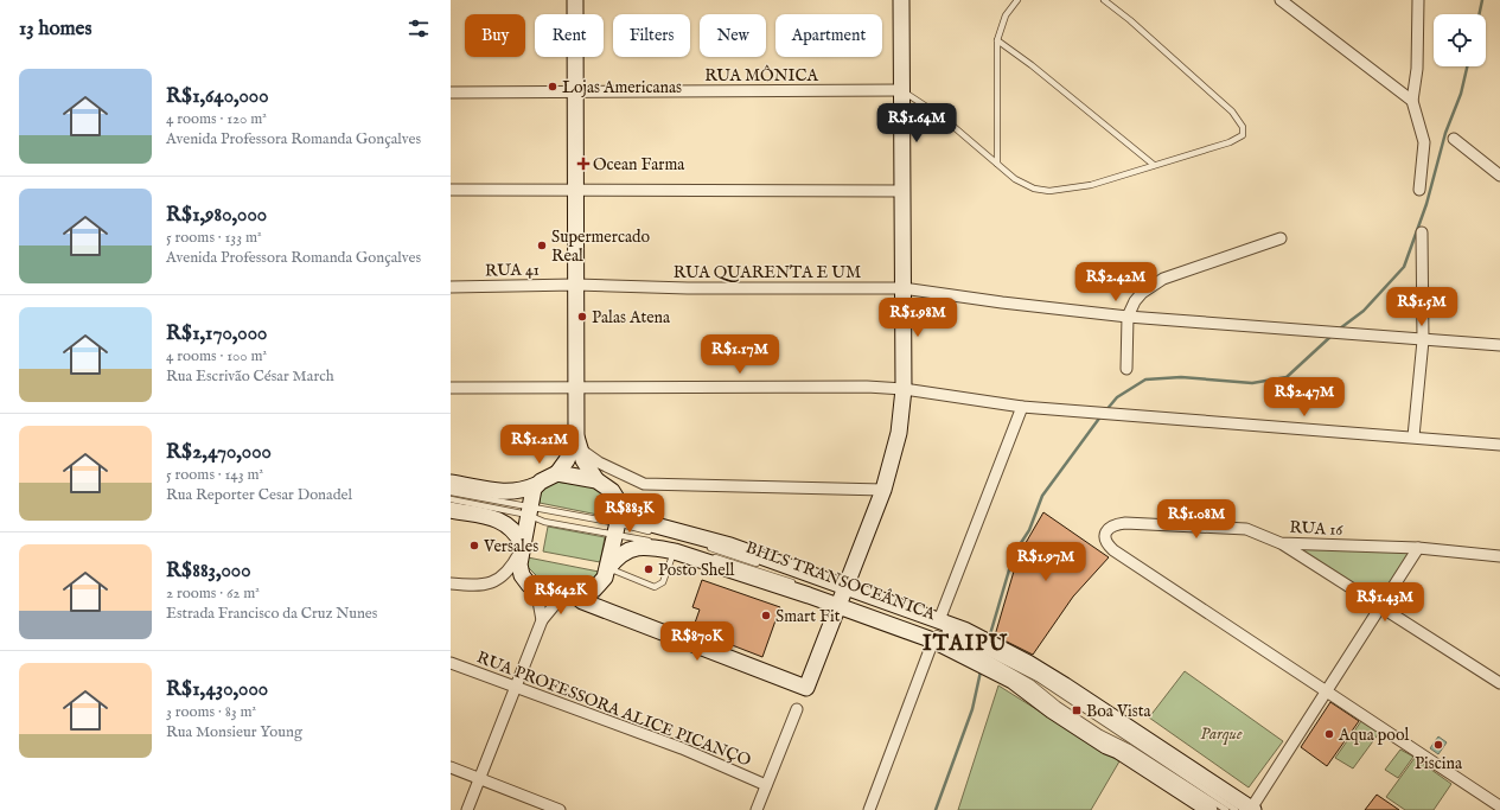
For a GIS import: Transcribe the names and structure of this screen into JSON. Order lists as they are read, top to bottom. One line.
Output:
{"streets":{"street":["RUA MÔNICA","RUA 41","RUA QUARENTA E UM","RUA 16","RUA PROFESSORA ALICE PICANÇO"],"lane":["BHLS TRANSOCEÂNICA"]},"crossings":[["RUA 41","RUA QUARENTA E UM"]],"districts":["ITAIPU"],"parks":["Parque"],"places":{"other":["Lojas Americanas","Supermercado Real","Palas Atena","Versales","Posto Shell","Smart Fit","Aqua pool","Piscina"],"health":["Ocean Farma"],"transit":["Boa Vista"]},"page":{"heading":"13 homes","chip":["Buy","Rent","Filters","New","Apartment"],"list":[{"name":"R$1,640,000","note":"4 rooms · 120 m² · Avenida Professora Romanda Gonçalves"},{"name":"R$1,980,000","note":"5 rooms · 133 m² · Avenida Professora Romanda Gonçalves"},{"name":"R$1,170,000","note":"4 rooms · 100 m² · Rua Escrivão César March"},{"name":"R$2,470,000","note":"5 rooms · 143 m² · Rua Reporter Cesar Donadel"},{"name":"R$883,000","note":"2 rooms · 62 m² · Estrada Francisco da Cruz Nunes"},{"name":"R$1,430,000","note":"3 rooms · 83 m² · Rua Monsieur Young"}],"price":["R$1.64M","R$2.42M","R$1.5M","R$1.98M","R$1.17M","R$2.47M","R$1.21M","R$883K","R$1.08M","R$1.97M","R$642K","R$1.43M","R$870K"]}}
